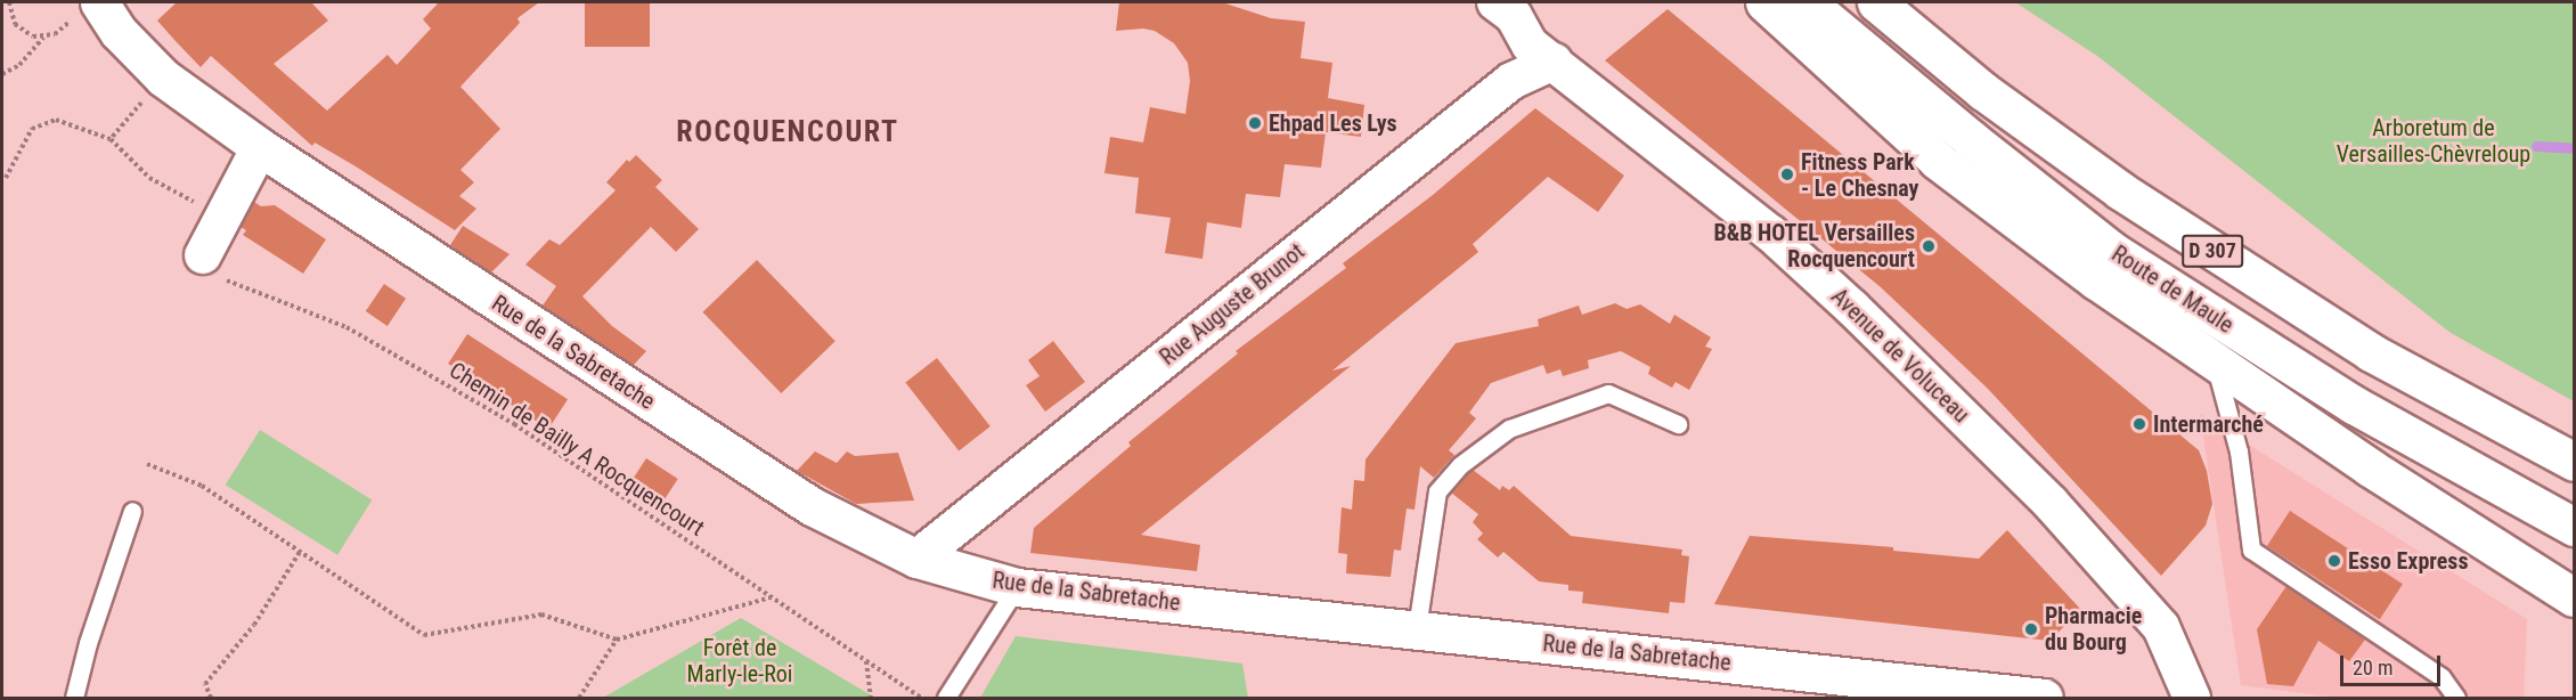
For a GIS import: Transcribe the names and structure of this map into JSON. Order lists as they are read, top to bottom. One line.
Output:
{"streets":{"main road":["D 307","Route de Maule","Rue de la Sabretache"],"street":["Rue Auguste Brunot","Avenue de Voluceau"],"path":["Chemin de Bailly A Rocquencourt"]},"crossings":[["Rue Auguste Brunot","Rue de la Sabretache"],["Rue Auguste Brunot","Avenue de Voluceau"]],"districts":["ROCQUENCOURT"],"parks":["Arboretum de Versailles-Chèvreloup","Forêt de Marly-le-Roi"],"places":["Ehpad Les Lys","Fitness Park - Le Chesnay","B&B HOTEL Versailles Rocquencourt","Intermarché","Esso Express","Pharmacie du Bourg"],"scale_bar":"20 m"}
